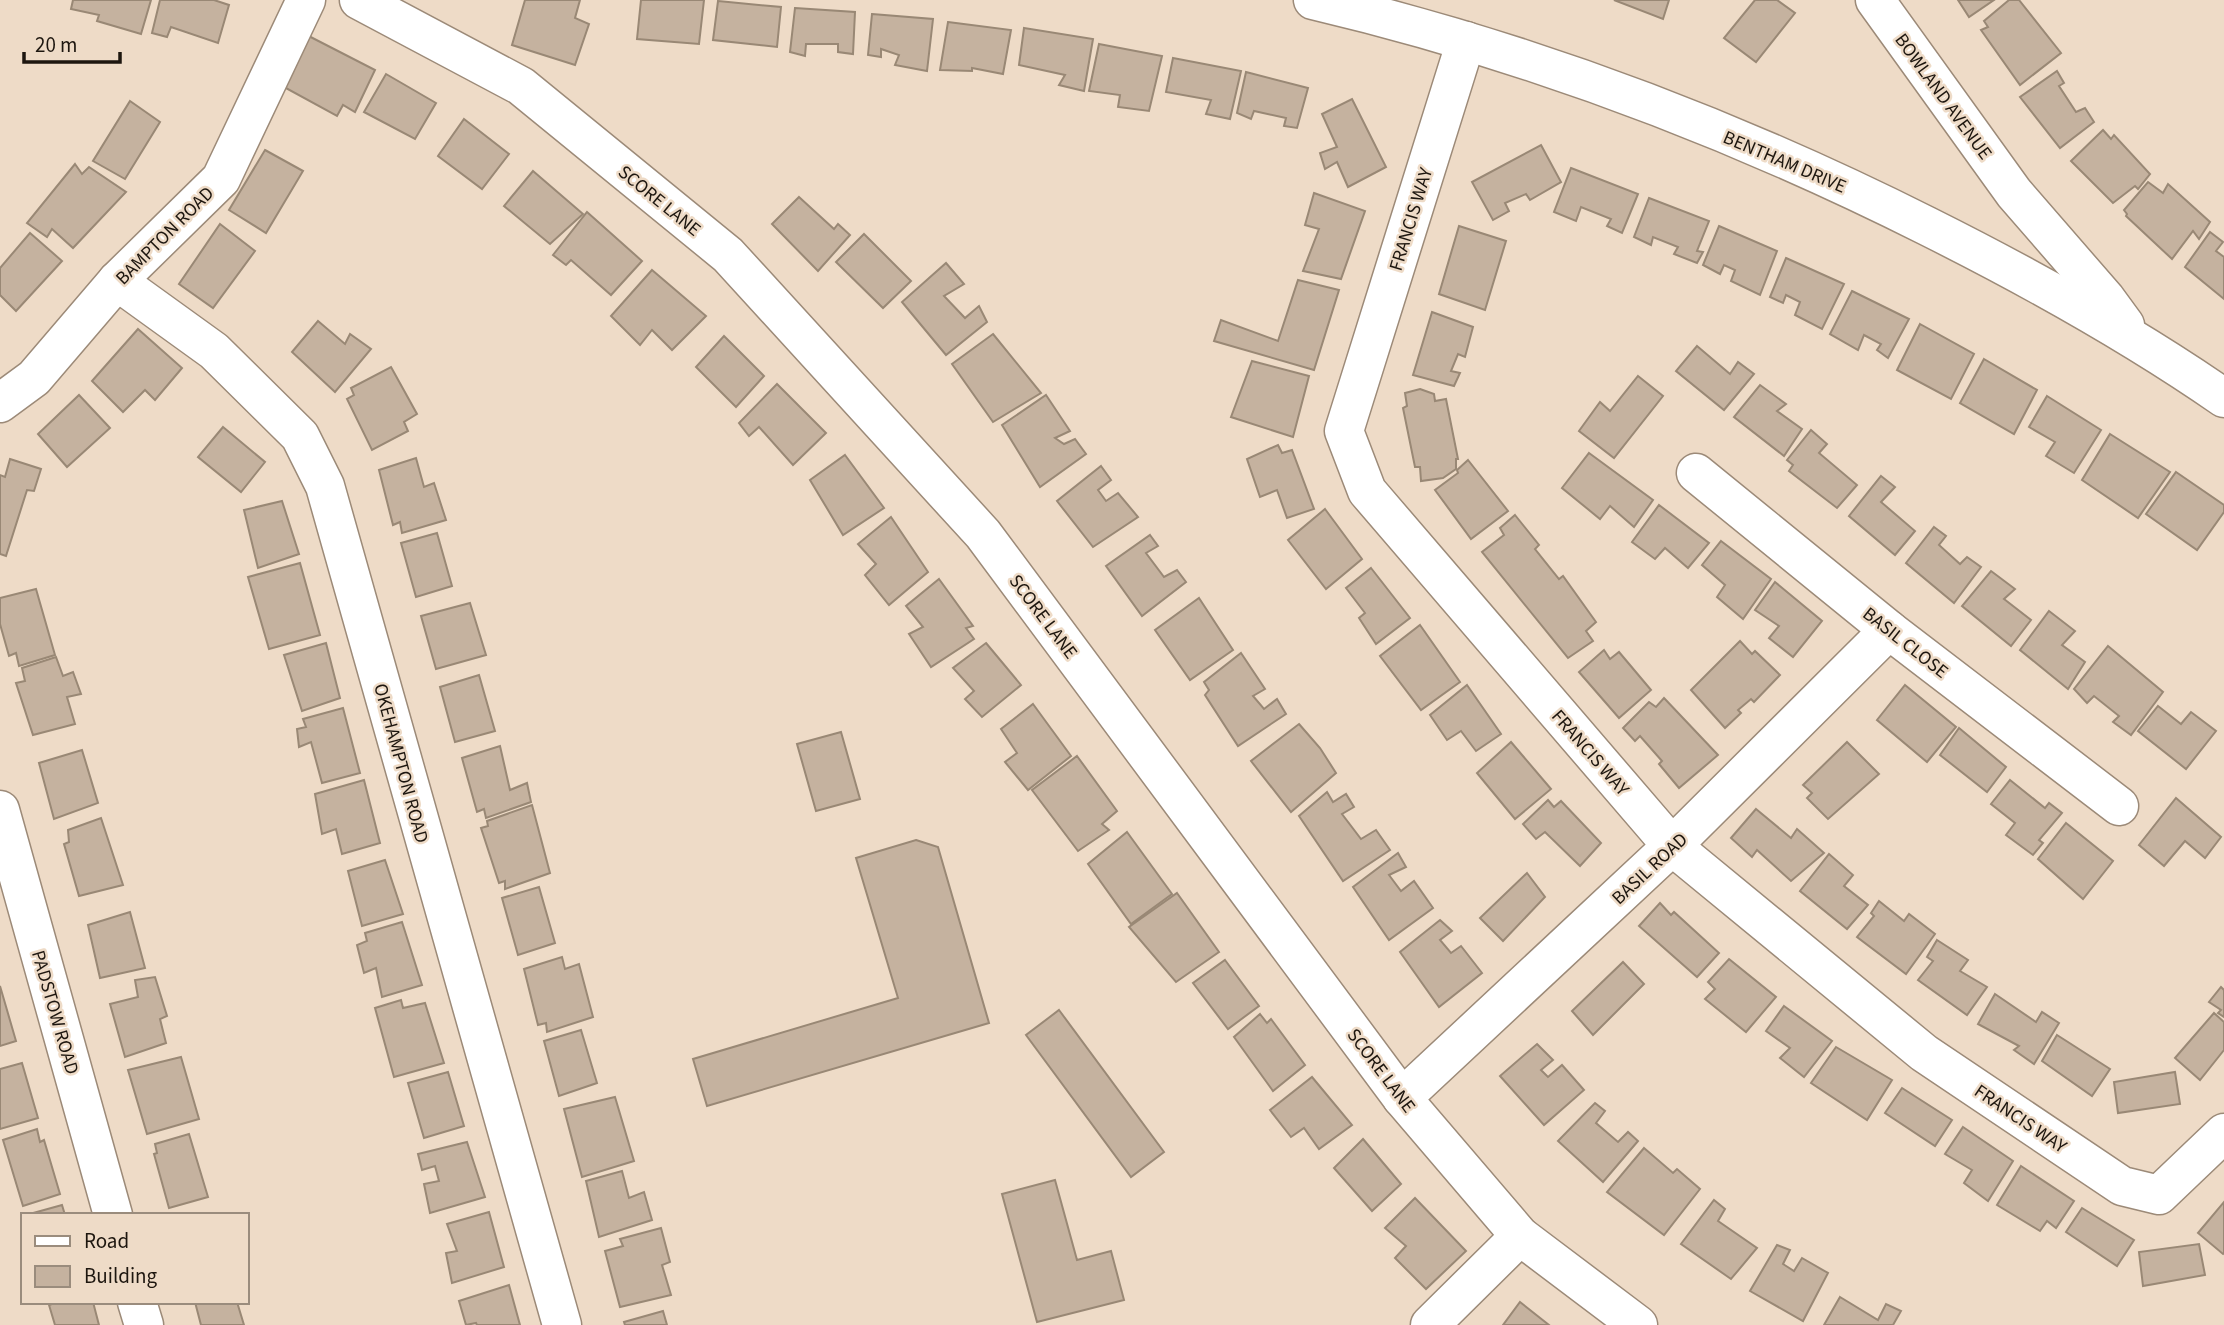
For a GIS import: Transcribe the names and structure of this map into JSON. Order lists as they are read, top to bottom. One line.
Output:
{"streets":{"street":["BOWLAND AVENUE","BENTHAM DRIVE","SCORE LANE","FRANCIS WAY","BAMPTON ROAD","BASIL CLOSE","OKEHAMPTON ROAD","BASIL ROAD","PADSTOW ROAD"]},"crossings":[["BOWLAND AVENUE","BENTHAM DRIVE"],["BENTHAM DRIVE","FRANCIS WAY"],["SCORE LANE","BASIL ROAD"],["FRANCIS WAY","BASIL ROAD"],["BAMPTON ROAD","OKEHAMPTON ROAD"],["BASIL CLOSE","BASIL ROAD"]],"legend":["Road","Building"],"scale_bar":"20 m"}
